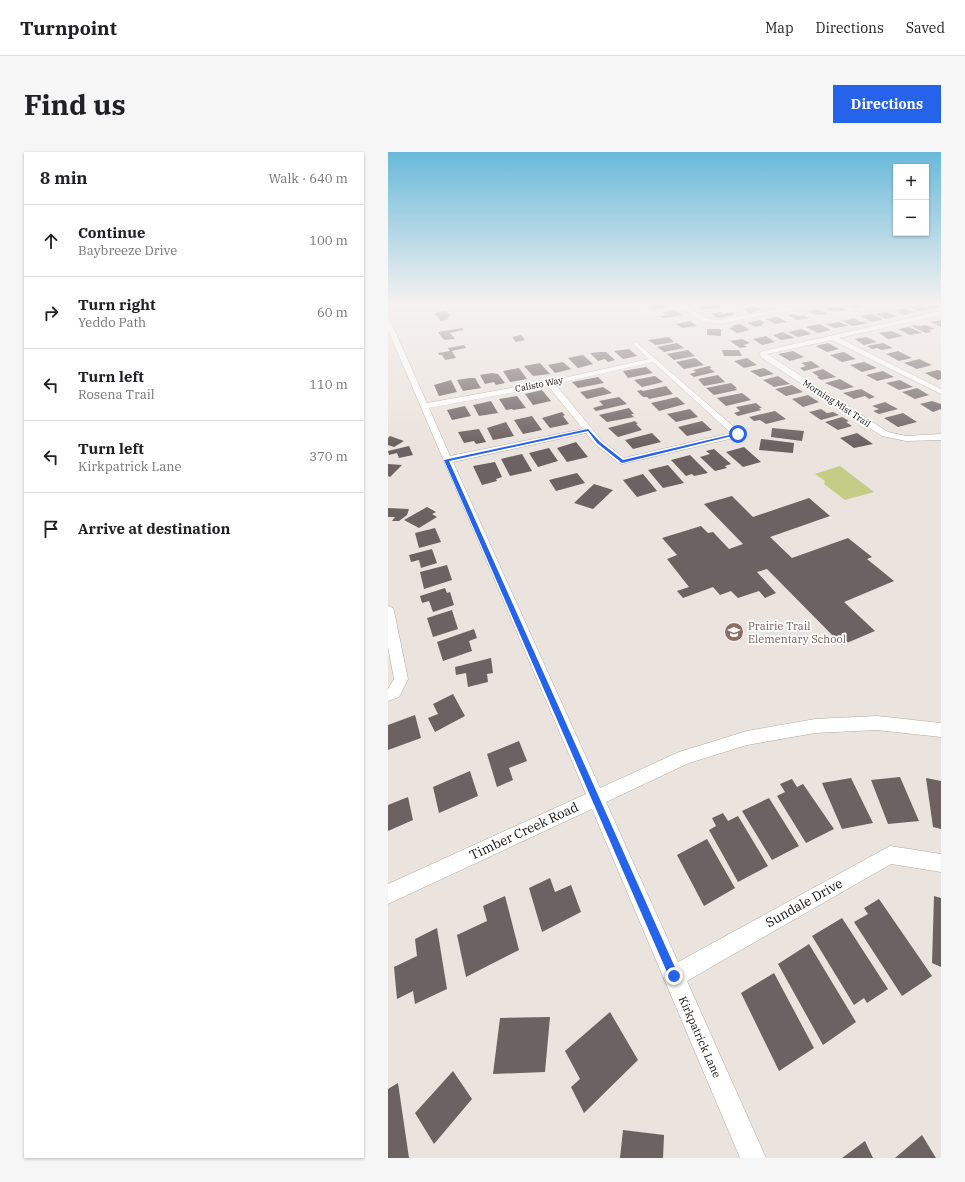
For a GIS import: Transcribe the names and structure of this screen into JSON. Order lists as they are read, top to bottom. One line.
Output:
{"streets":{"street":["Calisto Way","Morning Mist Trail","Timber Creek Road","Sundale Drive","Kirkpatrick Lane"]},"crossings":[["Calisto Way","Kirkpatrick Lane"],["Timber Creek Road","Kirkpatrick Lane"],["Sundale Drive","Kirkpatrick Lane"]],"places":{"school or university":["Prairie Trail Elementary School"]},"page":{"header":"Turnpoint","nav":["Map","Directions","Saved"],"buttons":"Directions","title":"Find us","heading":["8 min","Walk · 640 m"],"map_buttons":["+","−"],"list":[["Continue","Baybreeze Drive","100 m"],["Turn right","Yeddo Path","60 m"],["Turn left","Rosena Trail","110 m"],["Turn left","Kirkpatrick Lane","370 m"],"Arrive at destination"]}}
